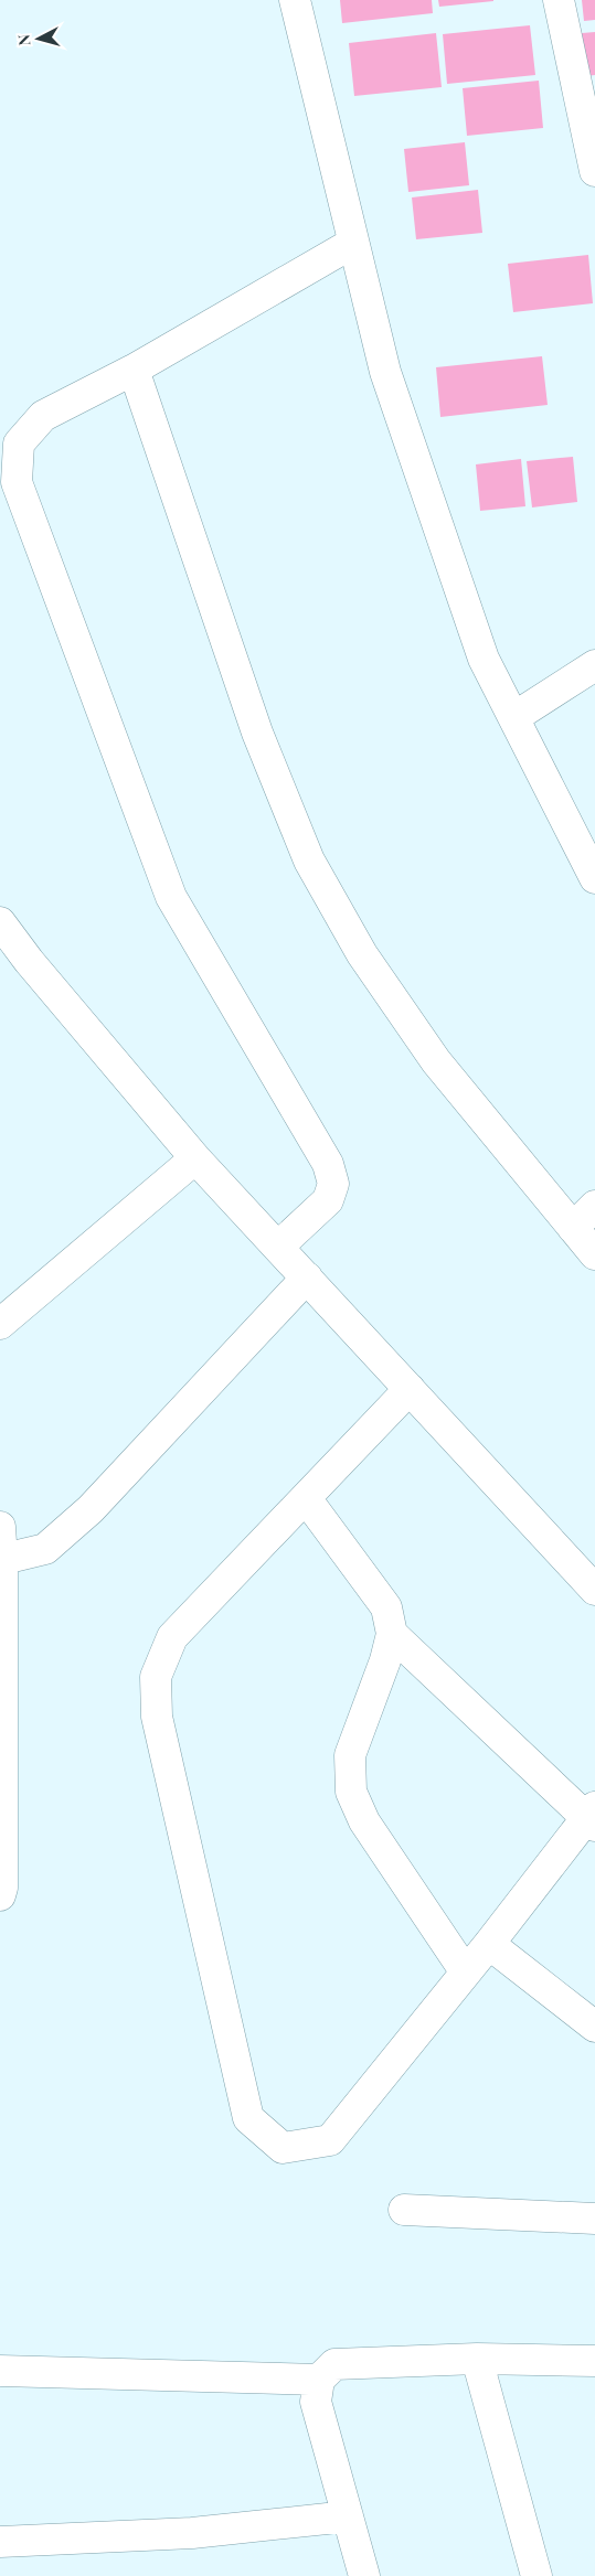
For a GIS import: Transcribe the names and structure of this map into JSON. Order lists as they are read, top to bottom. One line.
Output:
{"north":"left"}
